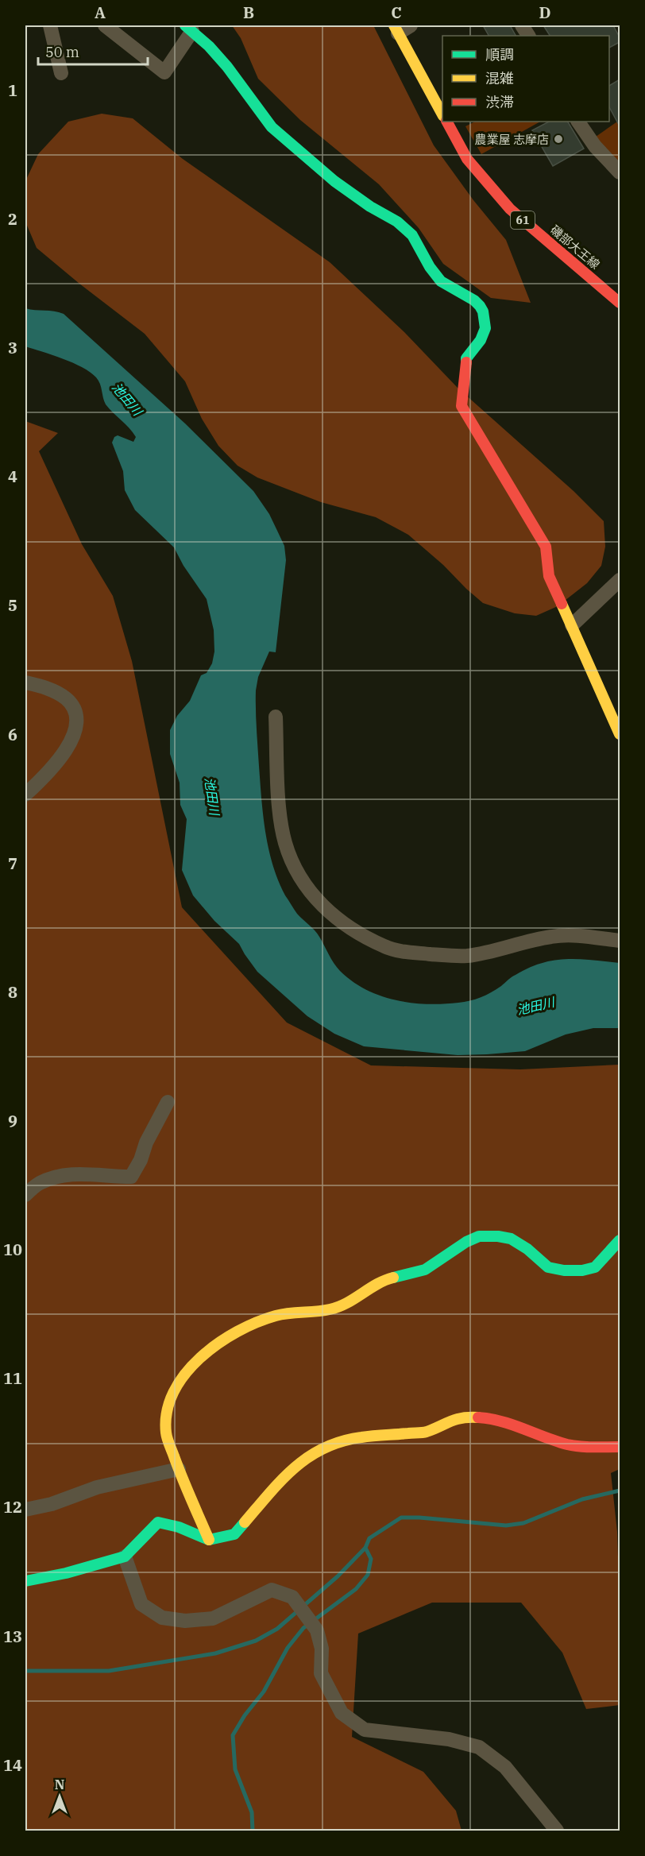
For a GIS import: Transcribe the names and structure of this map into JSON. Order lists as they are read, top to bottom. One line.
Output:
{"streets":{"street":["61","磯部大王線"]},"water":["池田川"],"places":["農業屋 志摩店"],"legend":["順調","混雑","渋滞"],"scale_bar":"50 m","north":"top","grid":{"columns":["A","B","C","D"],"rows":["1","2","3","4","5","6","7","8","9","10","11","12","13","14"]}}
